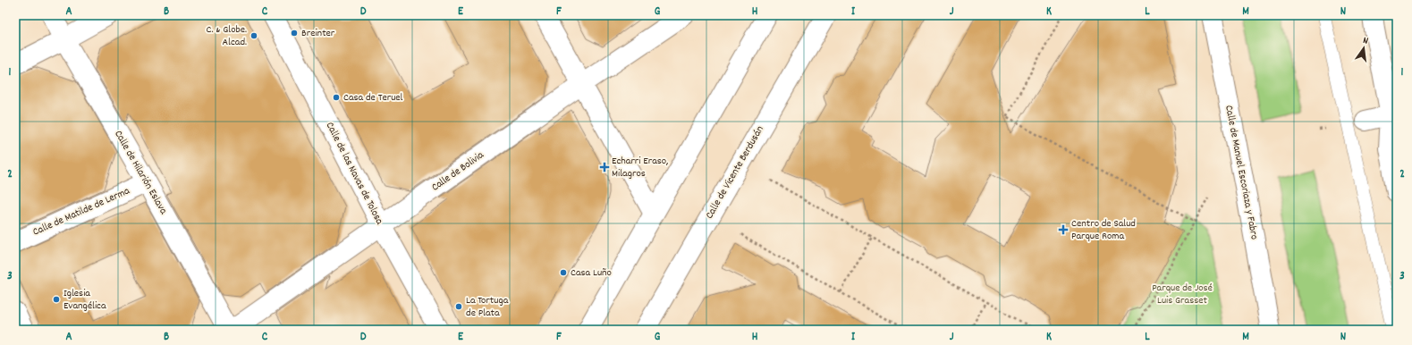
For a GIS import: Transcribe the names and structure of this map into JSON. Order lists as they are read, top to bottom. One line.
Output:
{"streets":{"street":["Calle de Bolivia","Calle de Hilarión Eslava","Calle de Vicente Berdusán","Calle de Manuel Escoriaza y Fabro","Calle de las Navas de Tolosa","Calle de Matilde de Lerma"]},"crossings":[["Calle de Bolivia","Calle de las Navas de Tolosa"],["Calle de Hilarión Eslava","Calle de Matilde de Lerma"]],"parks":["Parque de José Luis Grasset"],"places":{"other":["Breinter","C. & Globe. Alcad.","Casa de Teruel","Casa Luño","Iglesia Evangélica","La Tortuga de Plata"],"health":["Echarri Eraso, Milagros","Centro de Salud Parque Roma"]},"north":"top","grid":{"columns":["A","B","C","D","E","F","G","H","I","J","K","L","M","N"],"rows":["1","2","3"]}}
